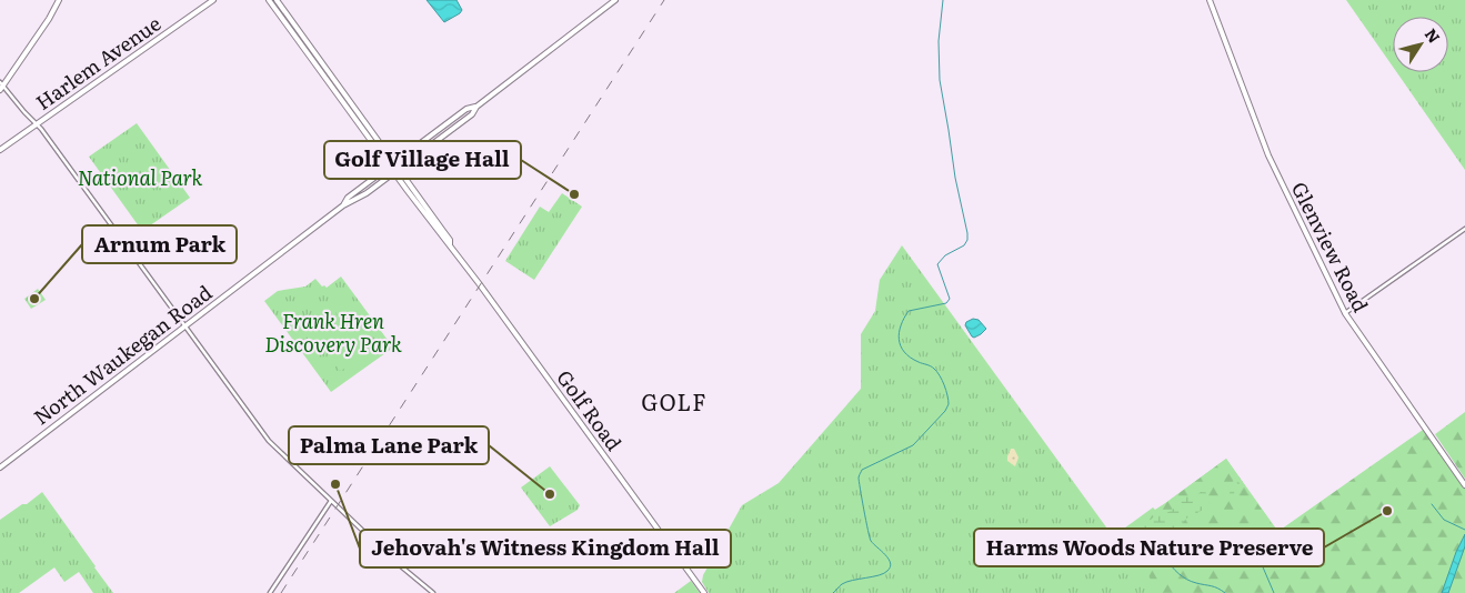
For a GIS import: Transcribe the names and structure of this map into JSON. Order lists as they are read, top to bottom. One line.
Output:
{"streets":{"main road":["Harlem Avenue","Glenview Road","North Waukegan Road","Golf Road"]},"crossings":[["North Waukegan Road","Golf Road"]],"districts":["GOLF"],"parks":["National Park","Frank Hren Discovery Park"],"places":["Golf Village Hall","Arnum Park","Jehovah's Witness Kingdom Hall","Palma Lane Park","Harms Woods Nature Preserve"],"north":"top right"}
